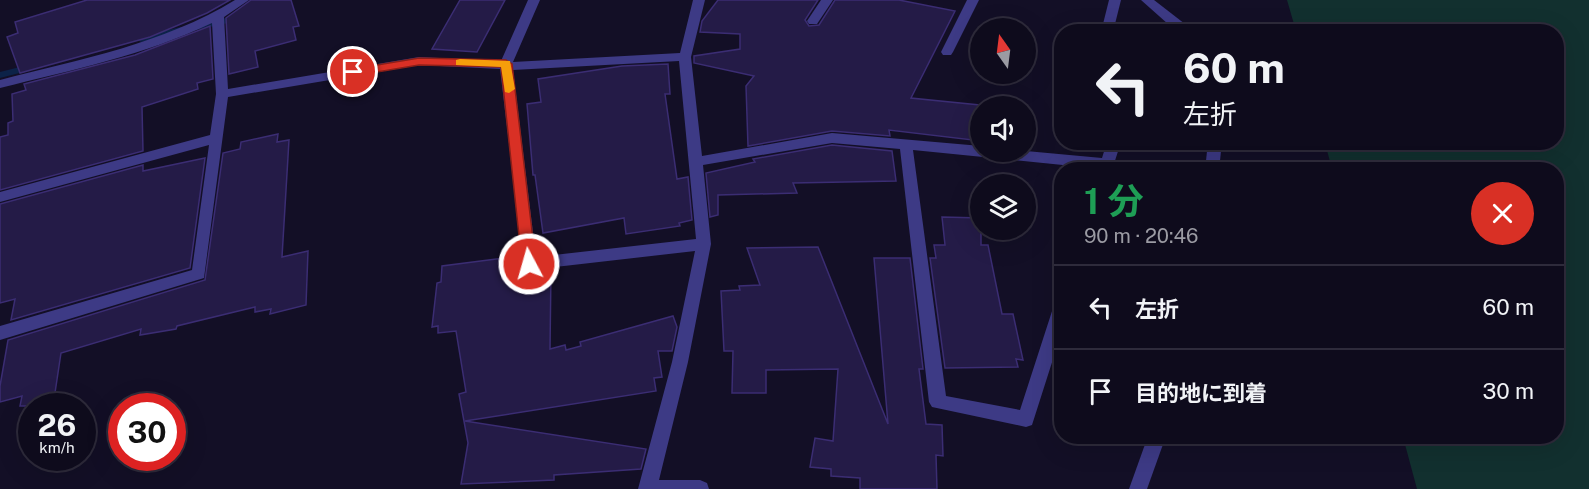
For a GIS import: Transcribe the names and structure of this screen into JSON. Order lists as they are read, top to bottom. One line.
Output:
{"north":"top","page":{"turn":["60 m","左折"],"heading":["1 分","90 m · 20:46"],"list":[{"name":"左折","value":"60 m"},{"name":"目的地に到着","value":"30 m"}],"speed":"26 km/h","limit":"30"}}
